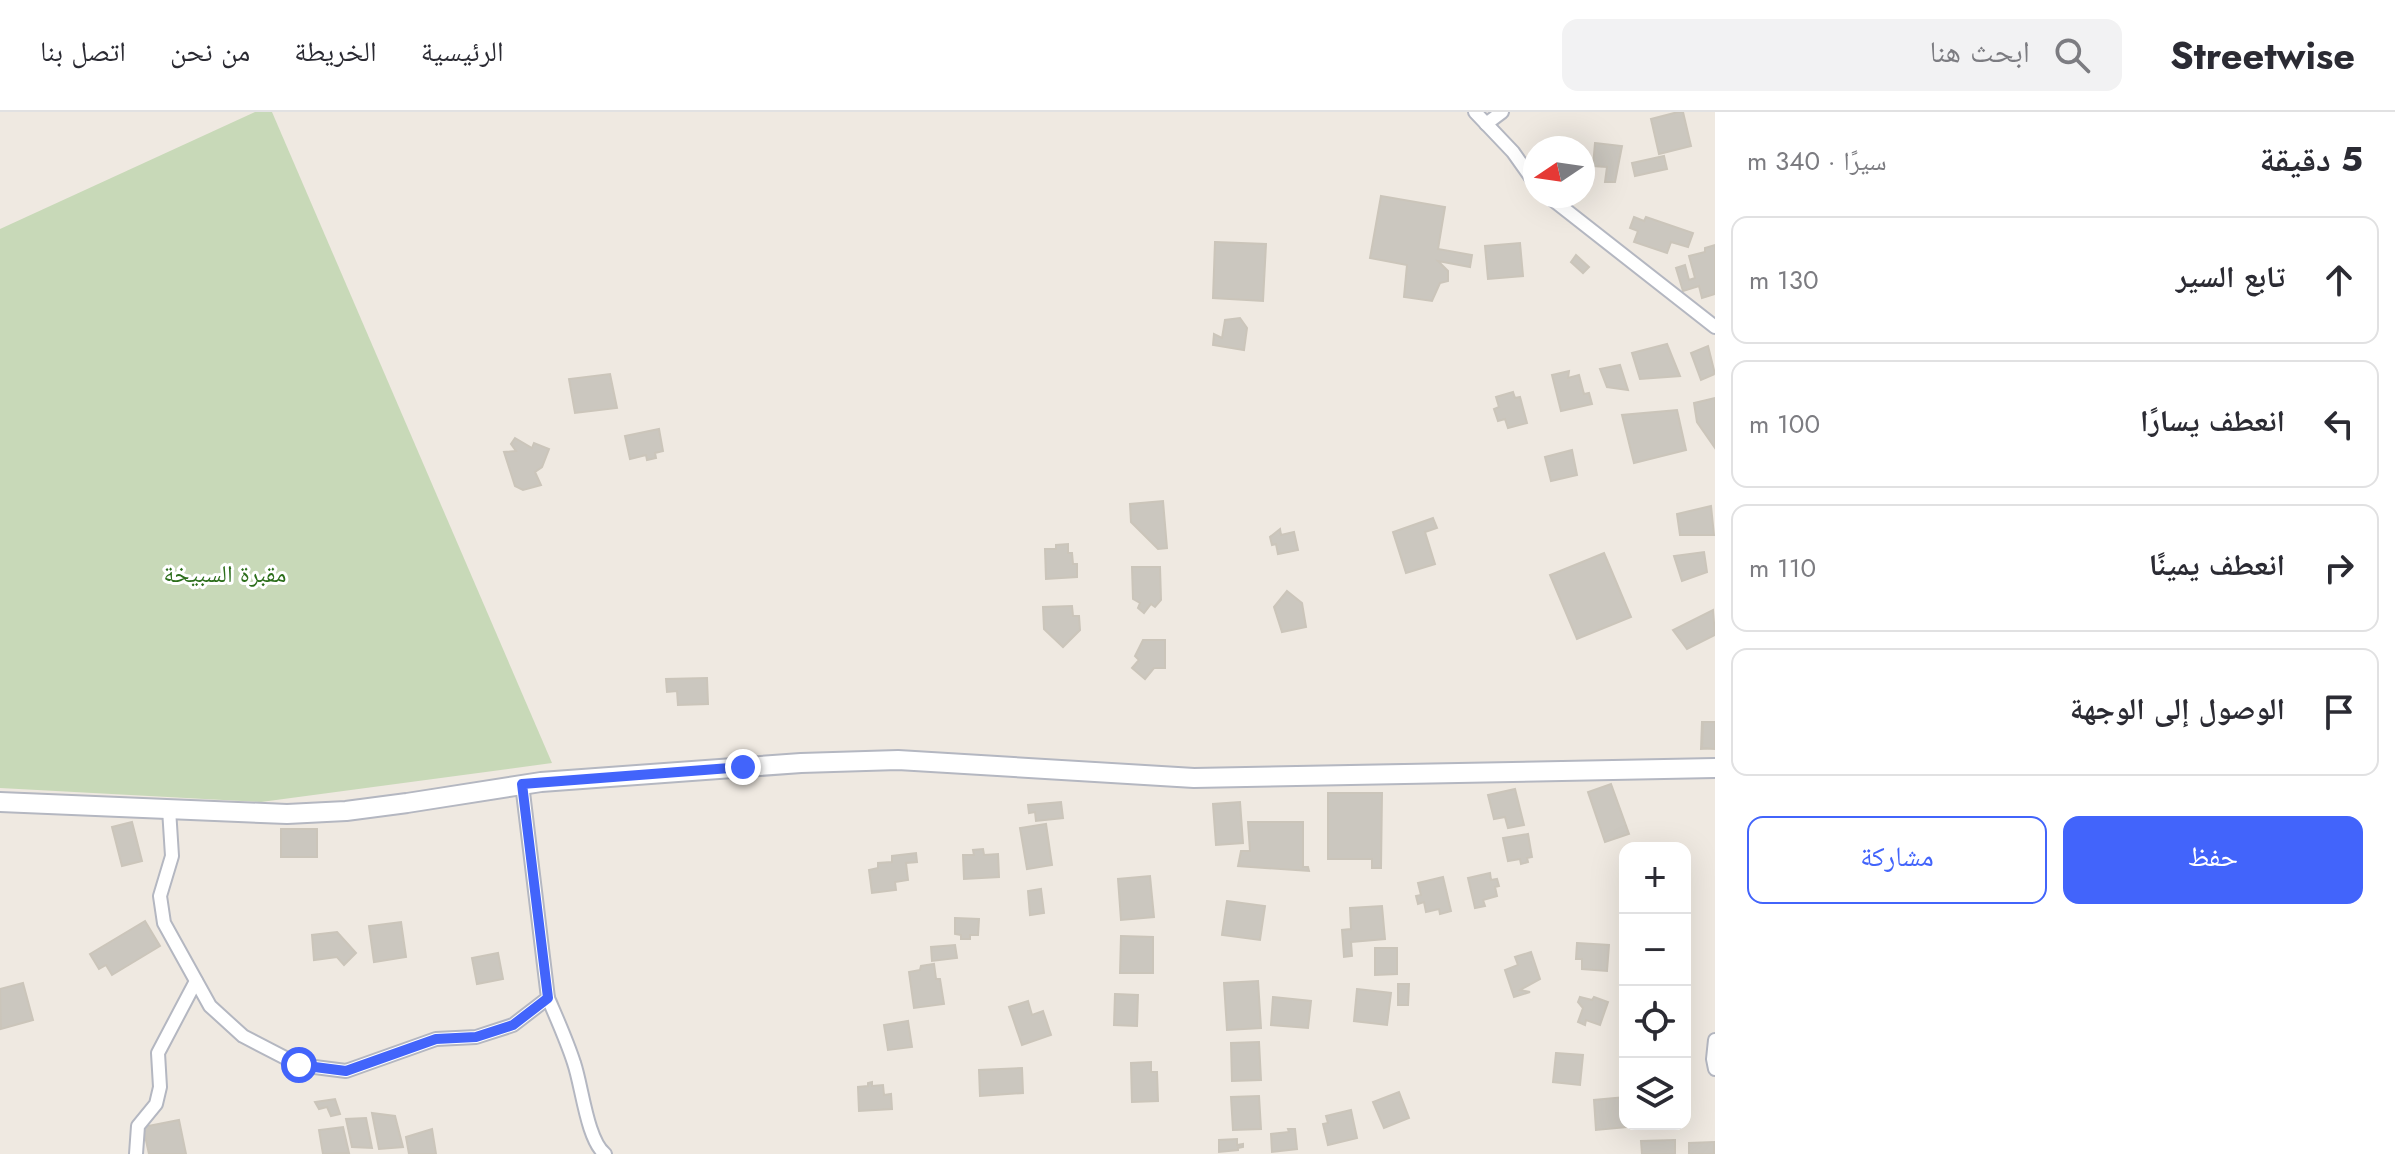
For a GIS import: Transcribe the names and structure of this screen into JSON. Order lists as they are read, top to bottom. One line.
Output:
{"parks":["مقبرة السبيخة"],"north":"left","page":{"header":"Streetwise","search":"ابحث هنا","nav":["الرئيسية","الخريطة","من نحن","اتصل بنا"],"heading":["5 دقيقة","سيرًا · 340 m"],"list":[["تابع السير","130 m"],["انعطف يسارًا","100 m"],["انعطف يمينًا","110 m"],"الوصول إلى الوجهة"],"buttons":["حفظ","مشاركة"],"map_buttons":["+","−"]}}
